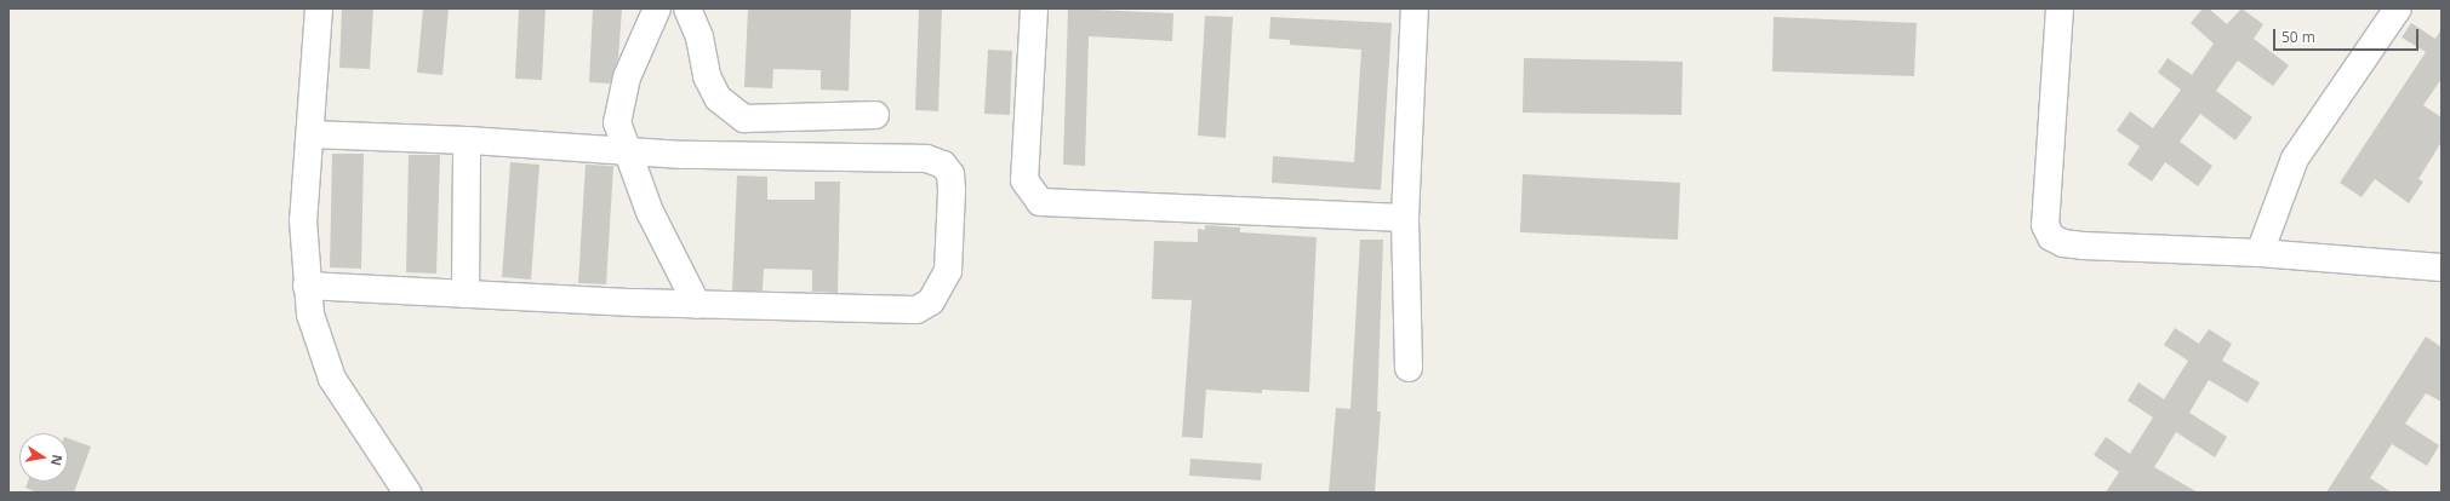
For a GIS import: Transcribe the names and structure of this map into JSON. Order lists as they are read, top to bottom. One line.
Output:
{"scale_bar":"50 m","north":"right"}
